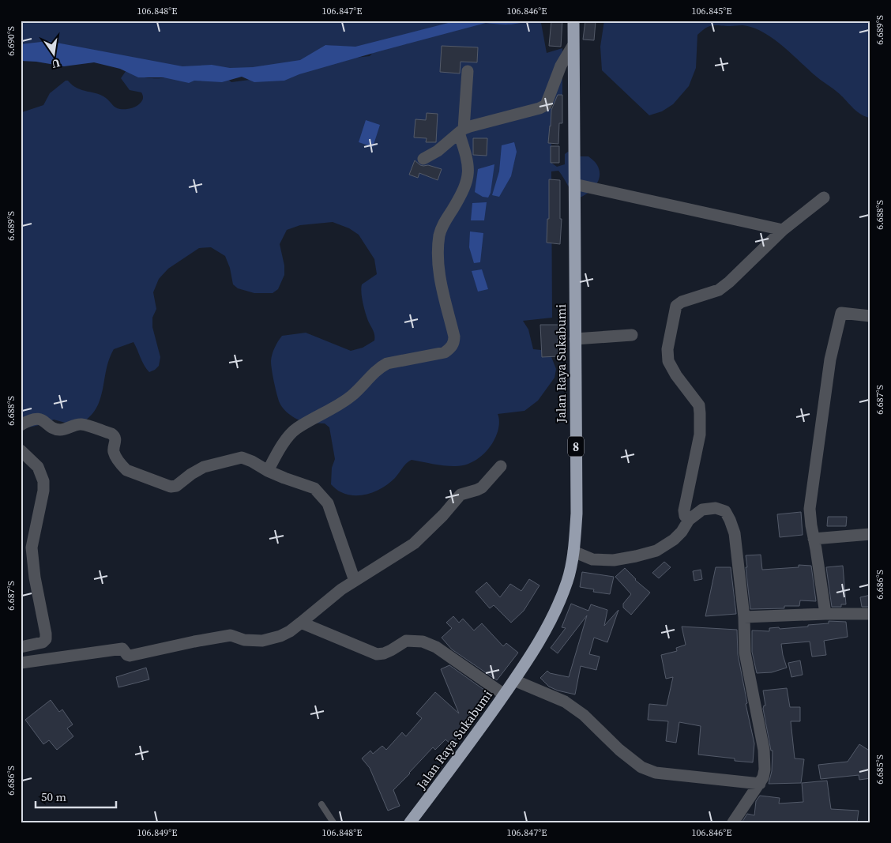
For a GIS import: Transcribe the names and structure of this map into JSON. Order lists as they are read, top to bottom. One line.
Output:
{"streets":{"highway":["Jalan Raya Sukabumi","8"]},"scale_bar":"50 m","north":"bottom","coordinates":["106.848°E","106.847°E","106.846°E","106.845°E","6.689°S","6.690°S","6.688°S","6.687°S","6.686°S","6.685°S","106.849°E"]}
